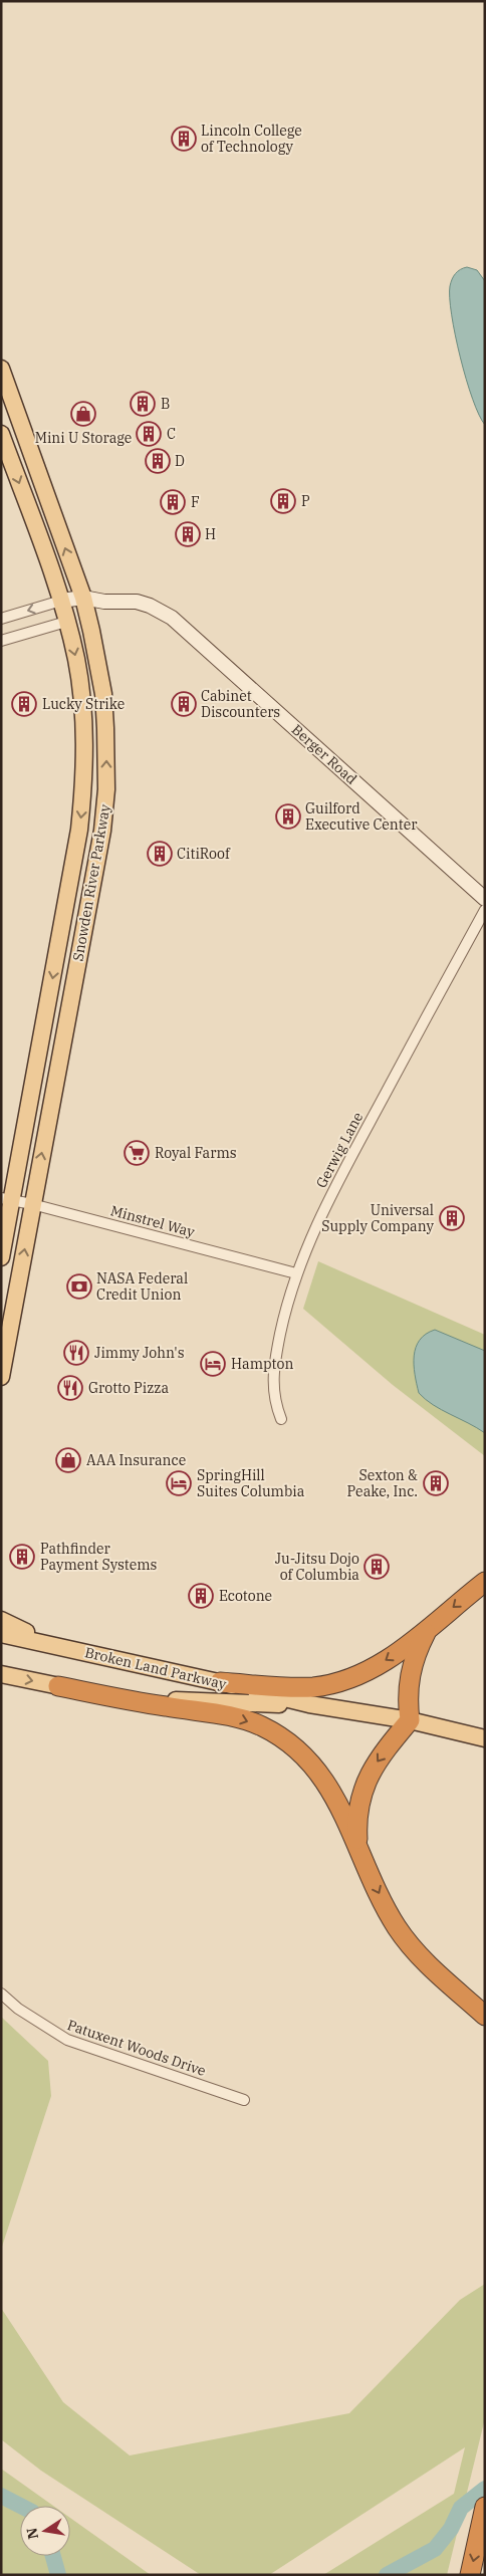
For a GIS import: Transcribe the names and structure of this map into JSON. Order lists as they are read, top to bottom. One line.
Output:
{"streets":{"main road":["Snowden River Parkway","Broken Land Parkway"],"street":["Berger Road","Gerwig Lane","Minstrel Way","Patuxent Woods Drive"]},"crossings":[["Berger Road","Snowden River Parkway"],["Snowden River Parkway","Minstrel Way"],["Gerwig Lane","Minstrel Way"]],"places":{"building":["Lincoln College of Technology","B","C","D","P","F","H","Lucky Strike","Cabinet Discounters","Guilford Executive Center","CitiRoof","Universal Supply Company","Sexton & Peake, Inc.","Pathfinder Payment Systems","Ju-Jitsu Dojo of Columbia","Ecotone"],"shop":["Mini U Storage","AAA Insurance"],"supermarket":["Royal Farms"],"bank":["NASA Federal Credit Union"],"restaurant":["Jimmy John's","Grotto Pizza"],"hotel":["Hampton","SpringHill Suites Columbia"]},"north":"left"}
